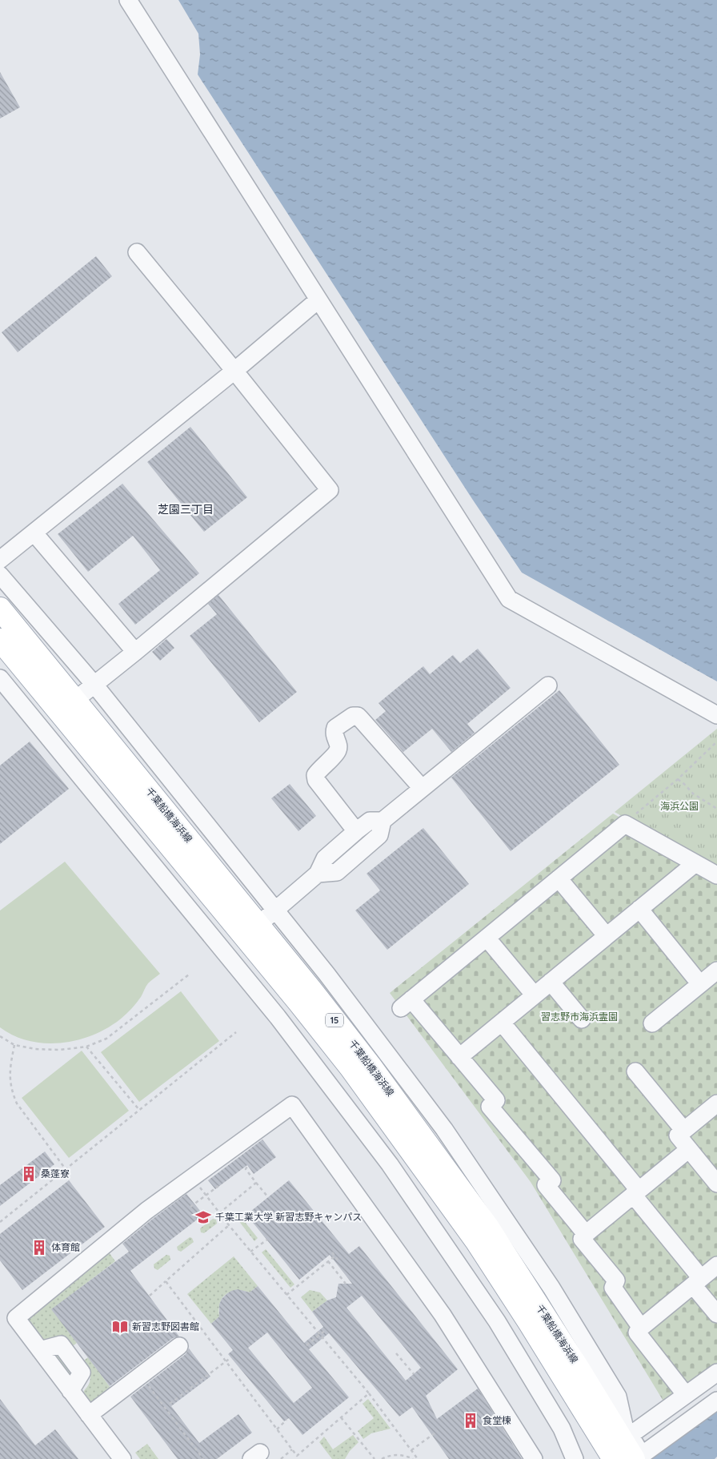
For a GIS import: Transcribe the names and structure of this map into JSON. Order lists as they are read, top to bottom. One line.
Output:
{"streets":{"main road":["千葉船橋海浜線","15"]},"districts":["芝園三丁目"],"parks":["海浜公園","習志野市海浜霊園"],"places":{"building":["桑蓬寮","体育館","食堂棟"],"school or university":["千葉工業大学 新習志野キャンパス"],"library":["新習志野図書館"]}}
